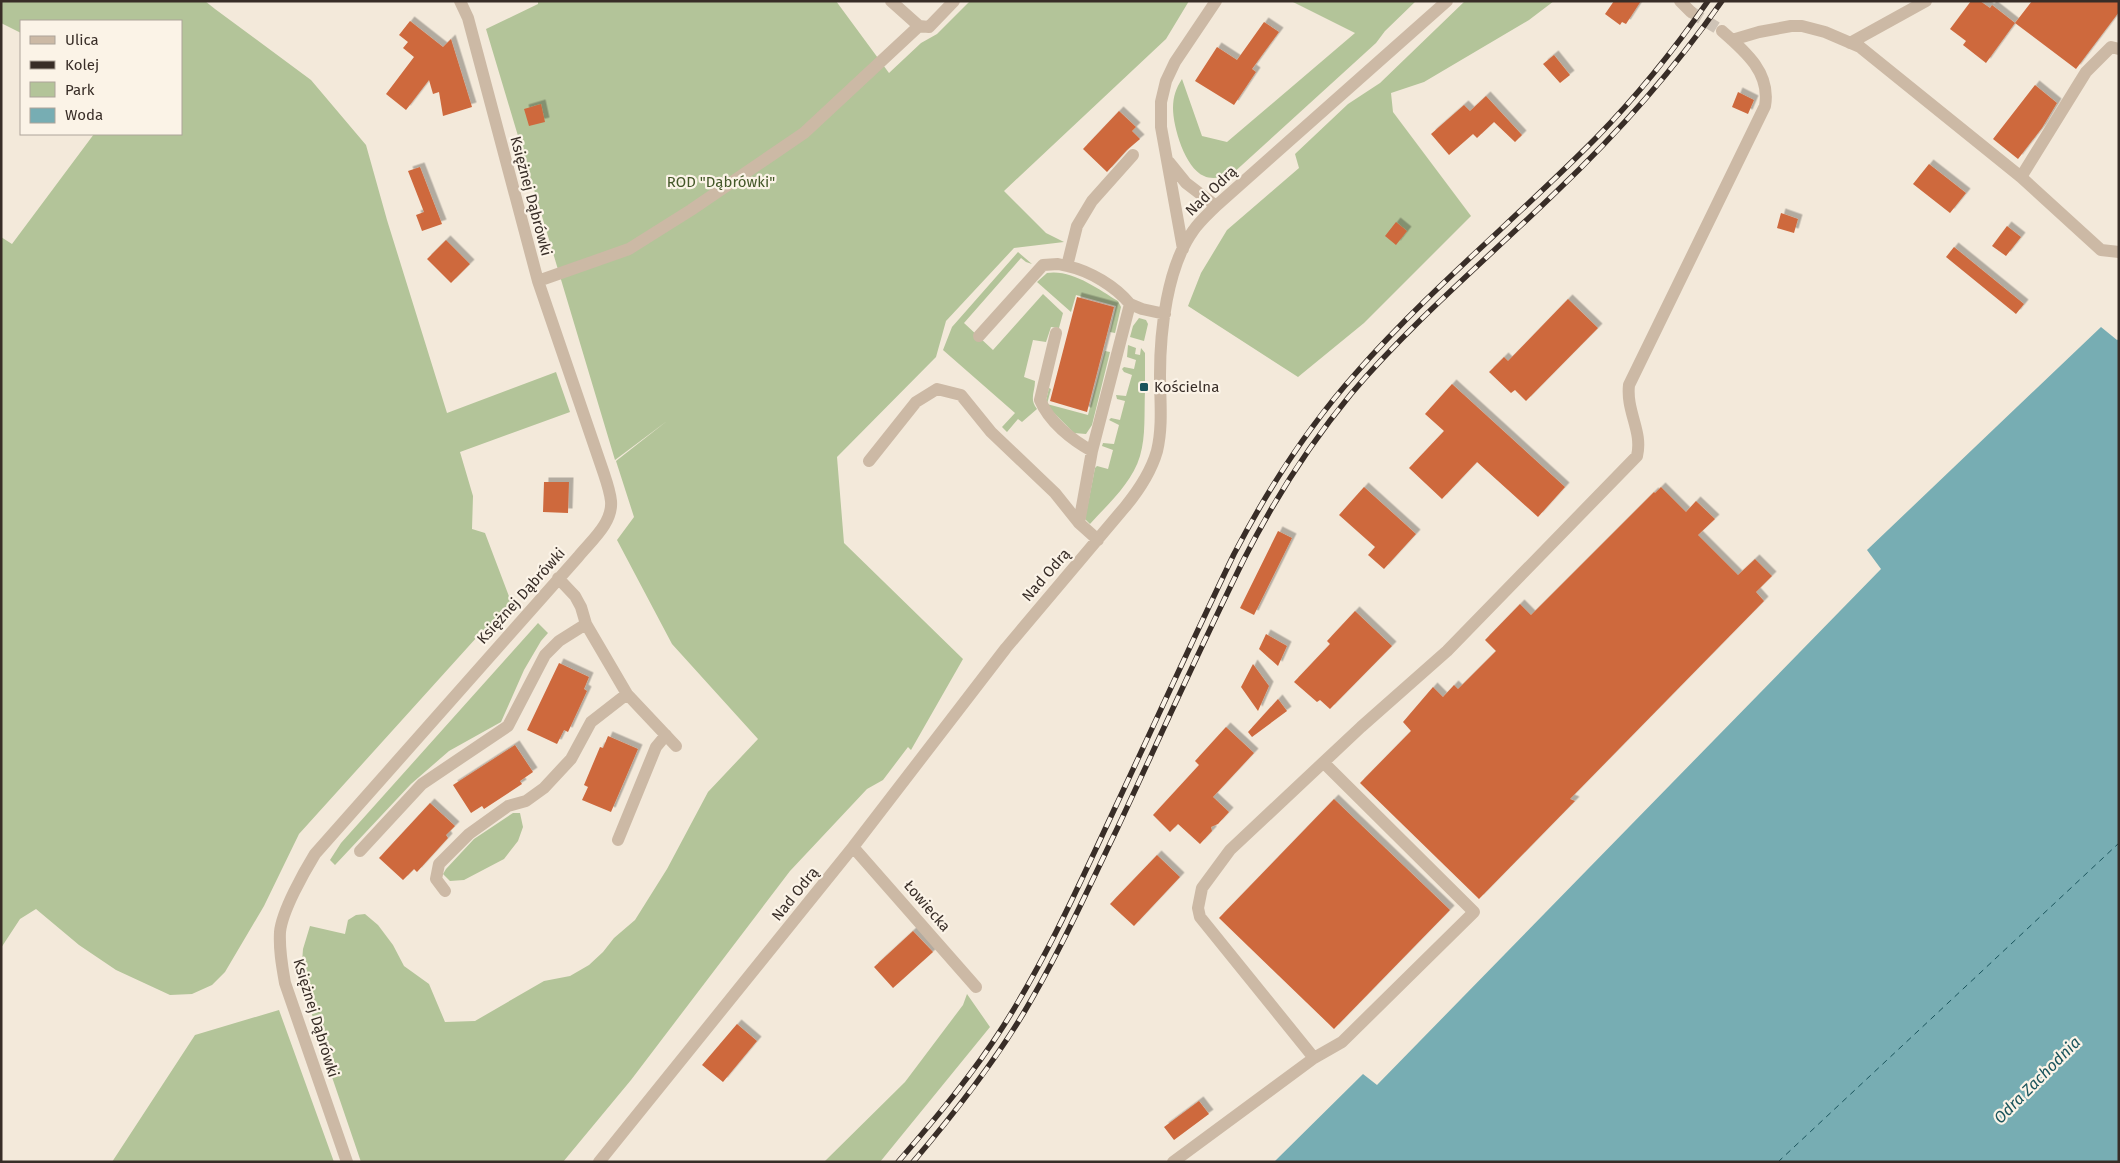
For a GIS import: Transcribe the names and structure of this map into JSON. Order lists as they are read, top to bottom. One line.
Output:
{"streets":{"street":["Nad Odrą","Księżnej Dąbrówki","Łowiecka"]},"crossings":[["Nad Odrą","Łowiecka"]],"water":["Odra Zachodnia"],"parks":["ROD \"Dąbrówki\""],"places":{"transit":["Kościelna"]},"legend":["Ulica","Kolej","Park","Woda"]}
